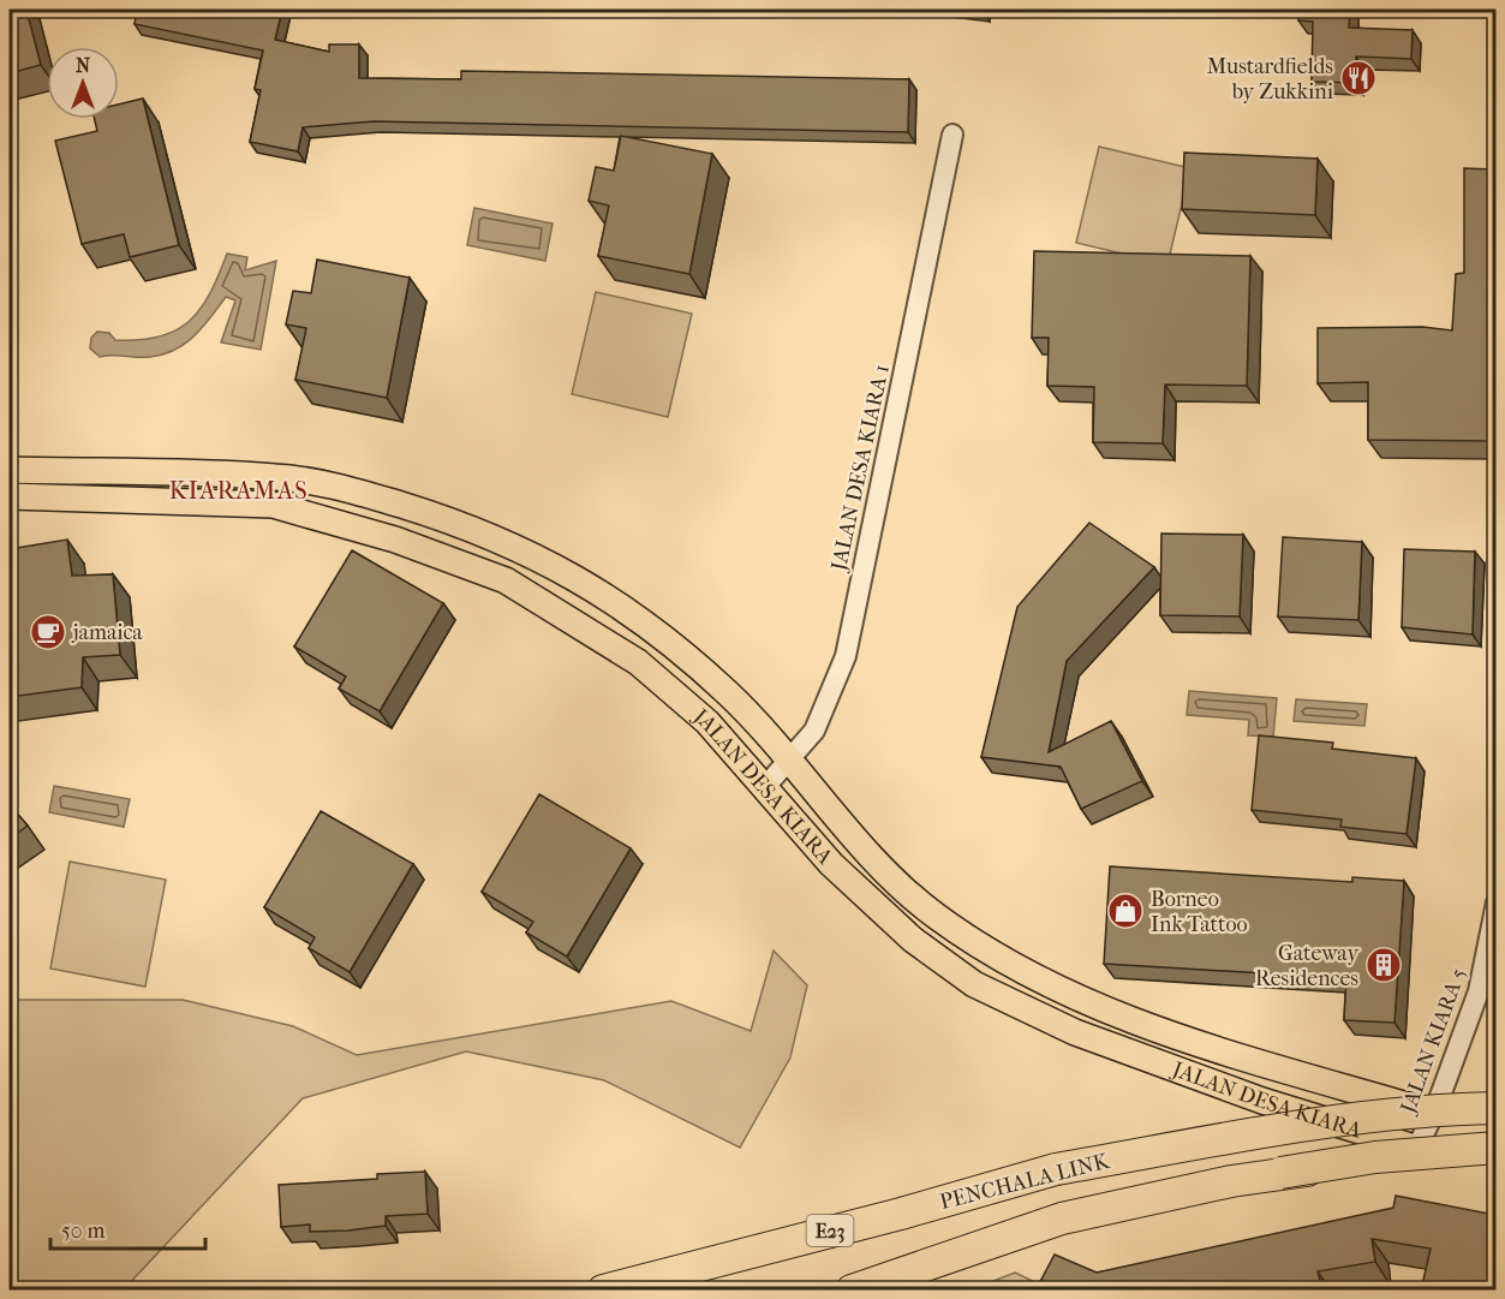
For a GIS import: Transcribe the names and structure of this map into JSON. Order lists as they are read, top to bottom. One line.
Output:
{"streets":{"highway":["PENCHALA LINK","E23"],"main road":["JALAN DESA KIARA"],"street":["JALAN DESA KIARA 1","JALAN KIARA 5"]},"crossings":[["JALAN DESA KIARA 1","JALAN DESA KIARA"],["JALAN DESA KIARA","JALAN KIARA 5"]],"districts":["KIARAMAS"],"places":{"restaurant":["Mustardfields by Zukkini"],"cafe":["jamaica"],"shop":["Borneo Ink Tattoo"],"building":["Gateway Residences"]},"scale_bar":"50 m","north":"top"}
